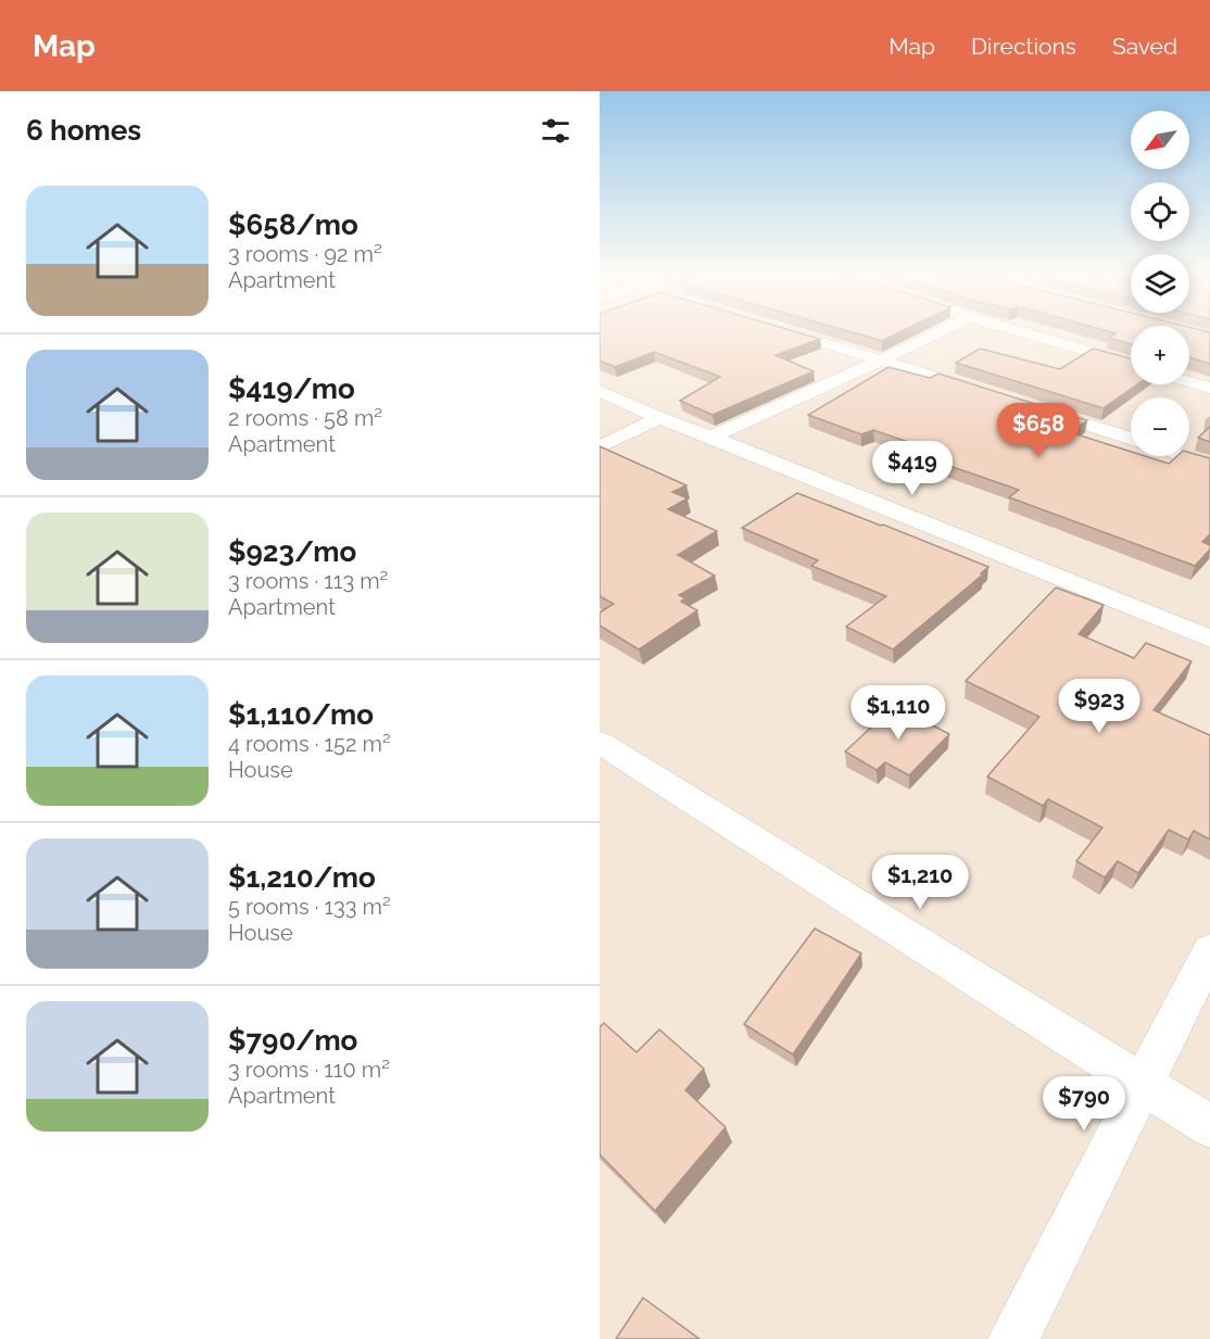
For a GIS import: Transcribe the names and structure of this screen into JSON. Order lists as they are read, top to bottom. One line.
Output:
{"north":"bottom left","page":{"header":"Map","nav":["Map","Directions","Saved"],"heading":"6 homes","map_buttons":["+","−"],"list":[{"name":"$658/mo","note":"3 rooms · 92 m² · Apartment"},{"name":"$419/mo","note":"2 rooms · 58 m² · Apartment"},{"name":"$923/mo","note":"3 rooms · 113 m² · Apartment"},{"name":"$1,110/mo","note":"4 rooms · 152 m² · House"},{"name":"$1,210/mo","note":"5 rooms · 133 m² · House"},{"name":"$790/mo","note":"3 rooms · 110 m² · Apartment"}],"price":["$658","$419","$923","$1,110","$1,210","$790"]}}
